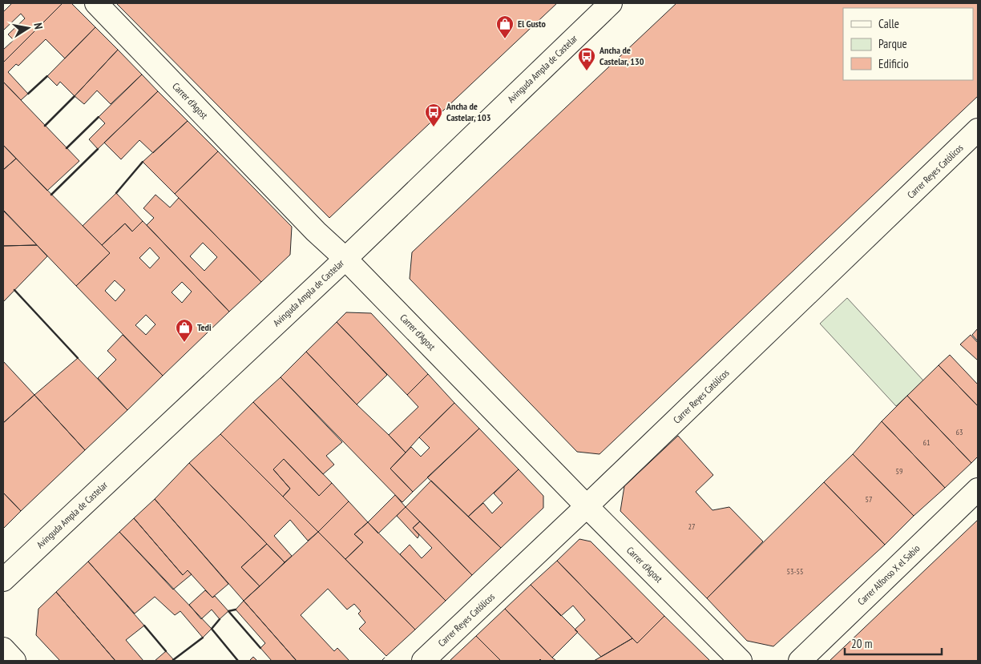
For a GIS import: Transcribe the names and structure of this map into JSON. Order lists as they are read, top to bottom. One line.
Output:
{"streets":{"street":["Avinguda Ampla de Castelar","Carrer d'Agost","Carrer Reyes Católicos","Carrer Alfonso X el Sabio"]},"crossings":[["Avinguda Ampla de Castelar","Carrer d'Agost"],["Carrer d'Agost","Carrer Reyes Católicos"]],"places":{"shop":["El Gusto","Tedi"],"bus stop":["Ancha de Castelar, 130","Ancha de Castelar, 103"]},"house_numbers":["63","61","59","57","27","53-55"],"legend":["Calle","Parque","Edificio"],"scale_bar":"20 m","north":"right"}
